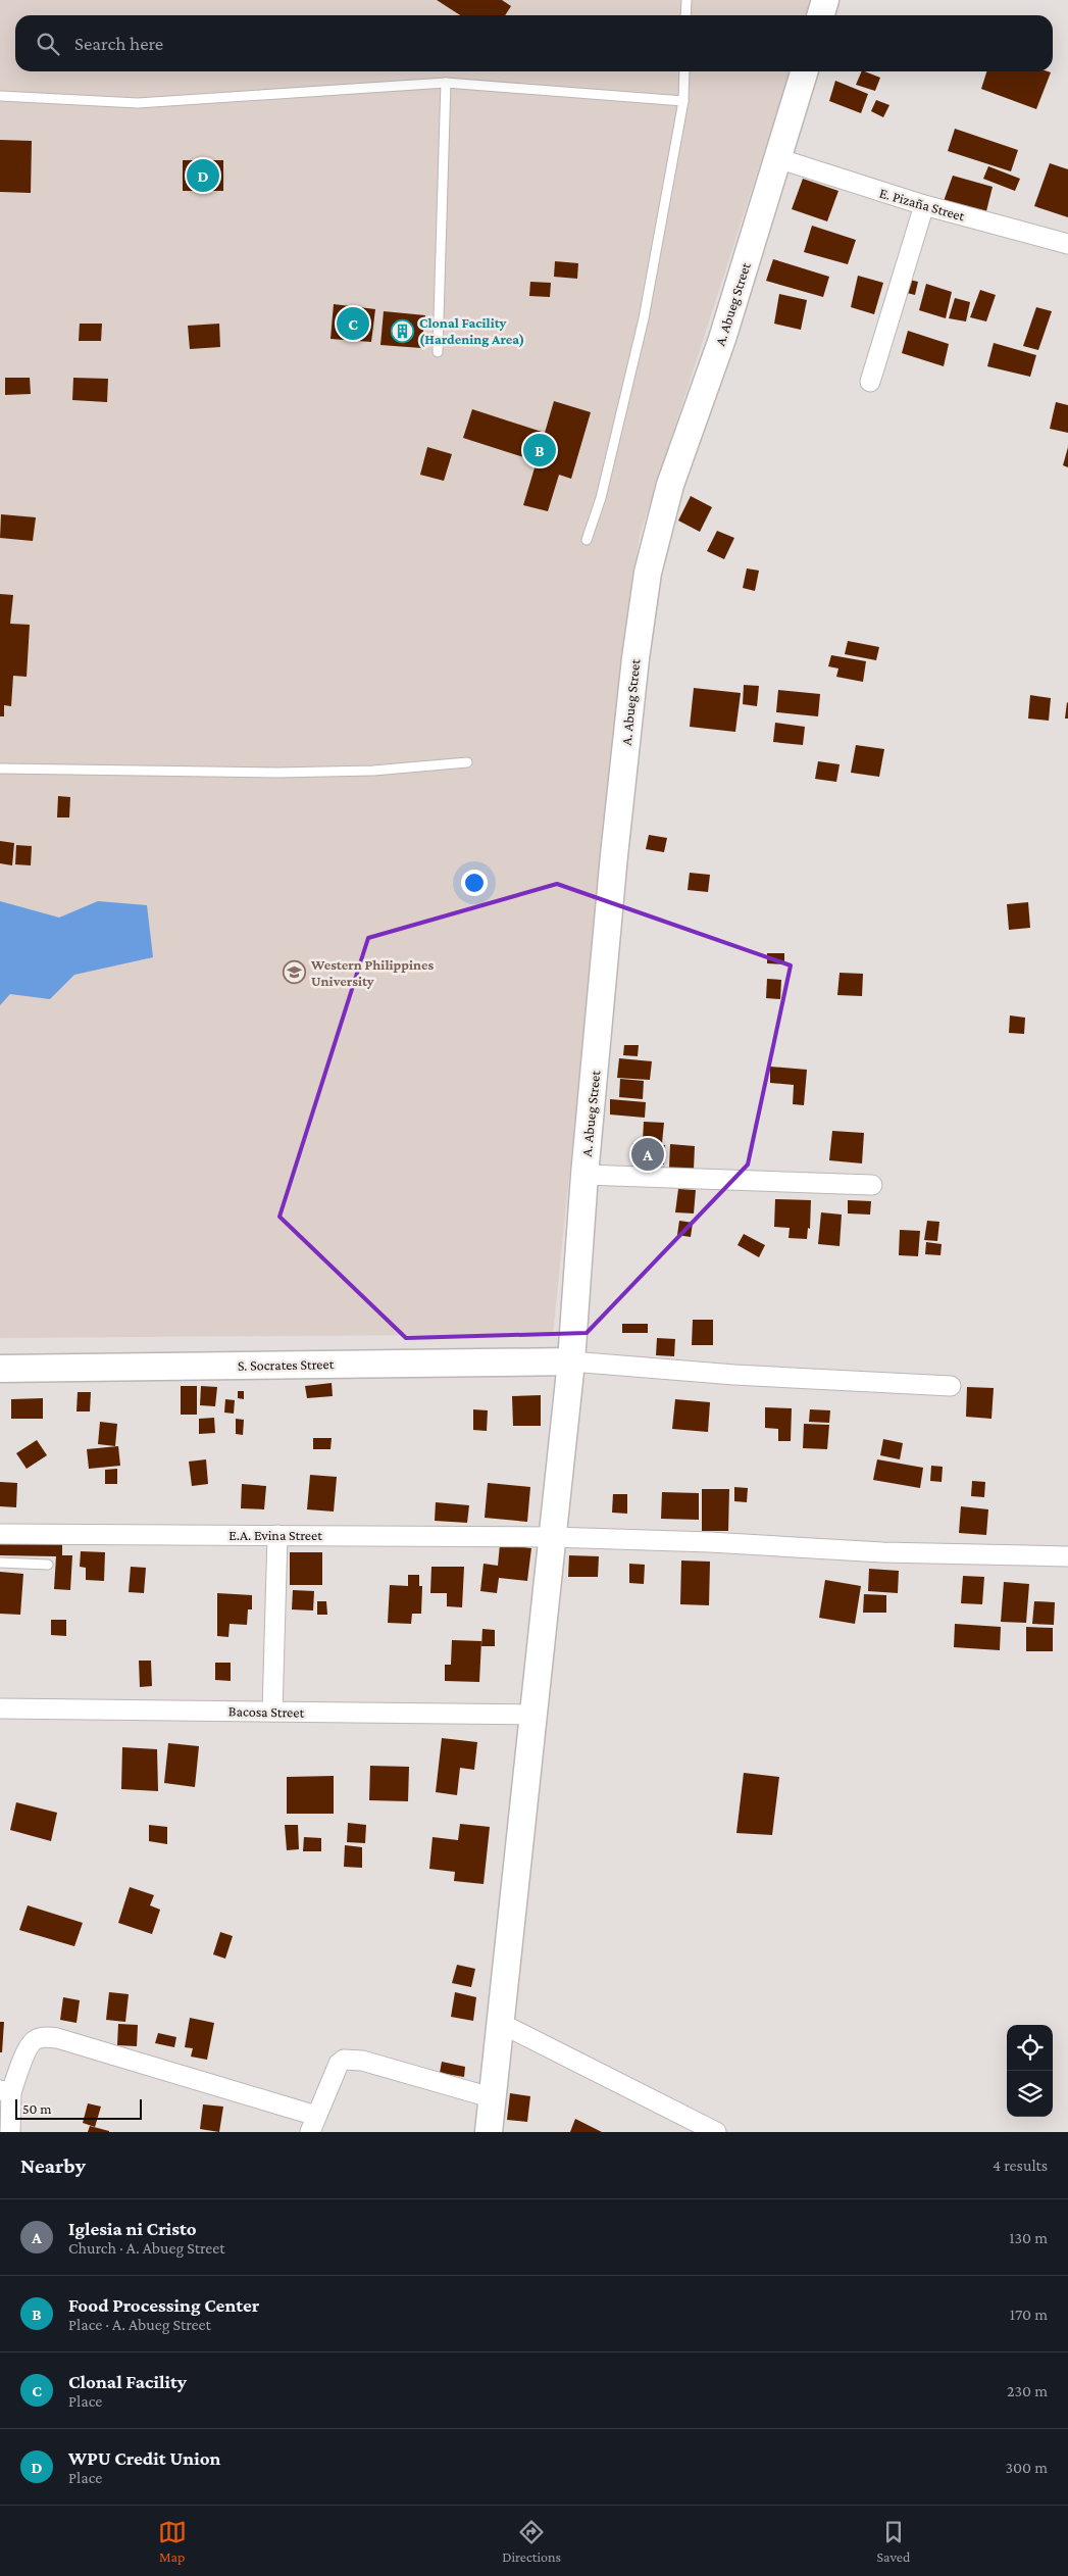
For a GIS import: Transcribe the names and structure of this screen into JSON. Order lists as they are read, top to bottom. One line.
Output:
{"streets":{"street":["E. Pizaña Street","A. Abueg Street","S. Socrates Street","E.A. Evina Street","Bacosa Street"]},"crossings":[["E. Pizaña Street","A. Abueg Street"],["A. Abueg Street","S. Socrates Street"],["A. Abueg Street","E.A. Evina Street"],["A. Abueg Street","Bacosa Street"]],"places":{"building":["Clonal Facility (Hardening Area)"],"school or university":["Western Philippines University"]},"scale_bar":"50 m","page":{"search":"Search here","pins":["D","C","B","A"],"scale":"50 m","heading":["Nearby","4 results"],"list":[{"mark":"A","name":"Iglesia ni Cristo","note":"Church · A. Abueg Street","value":"130 m"},{"mark":"B","name":"Food Processing Center","note":"Place · A. Abueg Street","value":"170 m"},{"mark":"C","name":"Clonal Facility","note":"Place","value":"230 m"},{"mark":"D","name":"WPU Credit Union","note":"Place","value":"300 m"}],"nav":["Map","Directions","Saved"]}}
